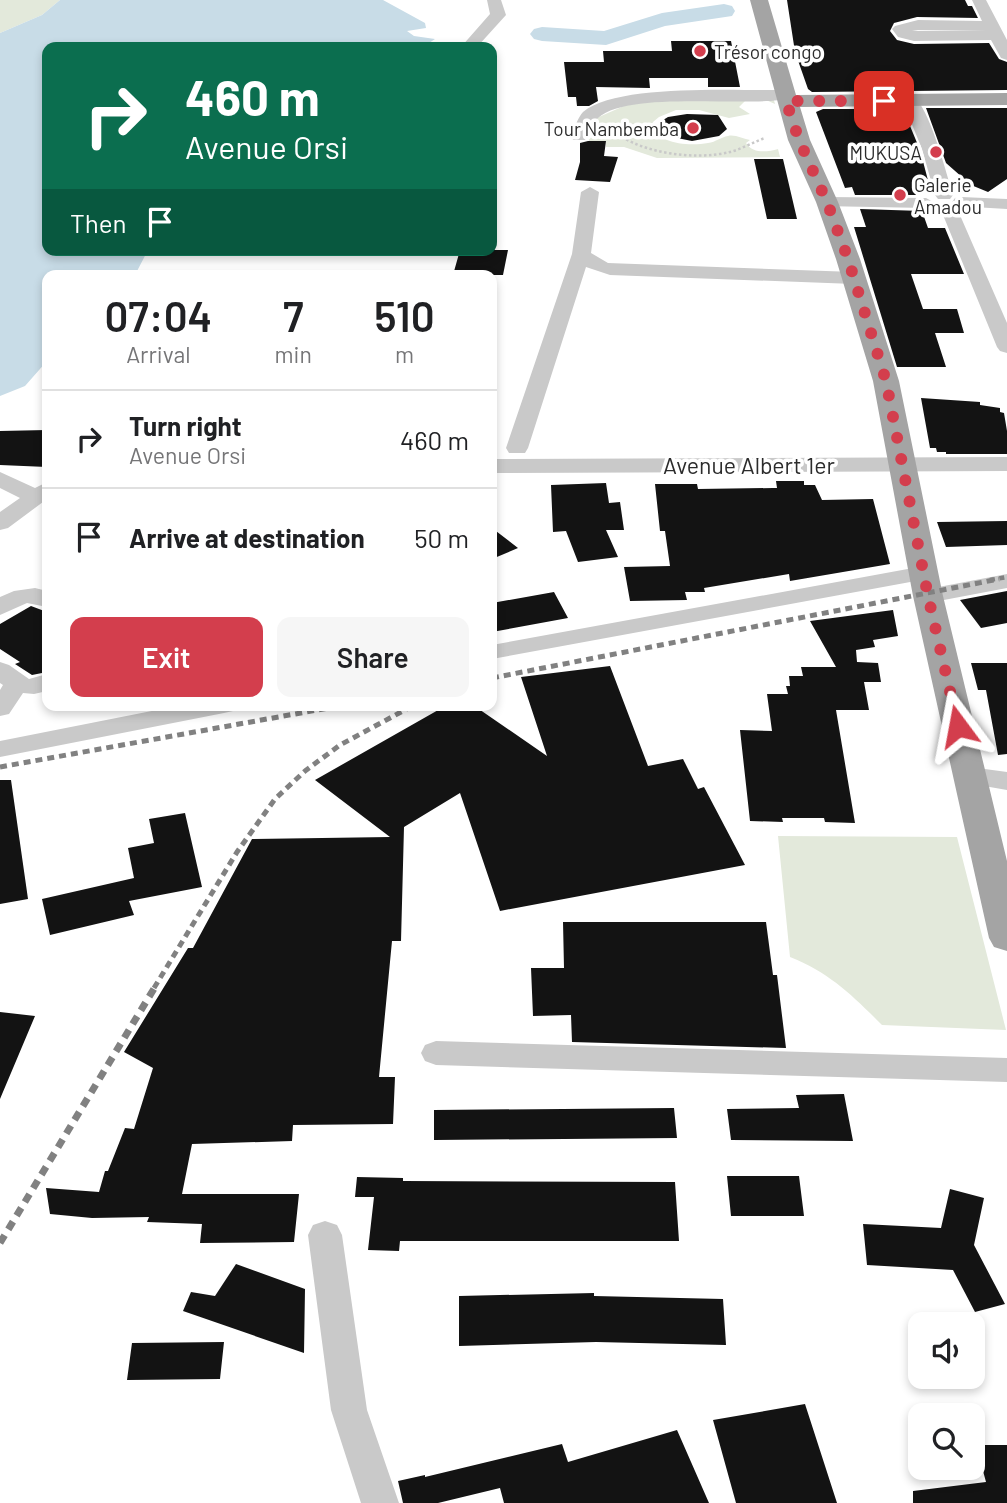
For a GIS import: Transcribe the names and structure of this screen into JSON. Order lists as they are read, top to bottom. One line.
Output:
{"streets":{"street":["Avenue Albert 1er"]},"places":["Trésor congo","Tour Nambemba","MUKUSA","Galerie Amadou"],"page":{"turn":["460 m","Avenue Orsi"],"then":"Then","eta":["07:04","Arrival","7","min","510","m"],"list":[{"name":"Turn right","note":"Avenue Orsi","value":"460 m"},{"name":"Arrive at destination","value":"50 m"}],"buttons":["Exit","Share"]}}
